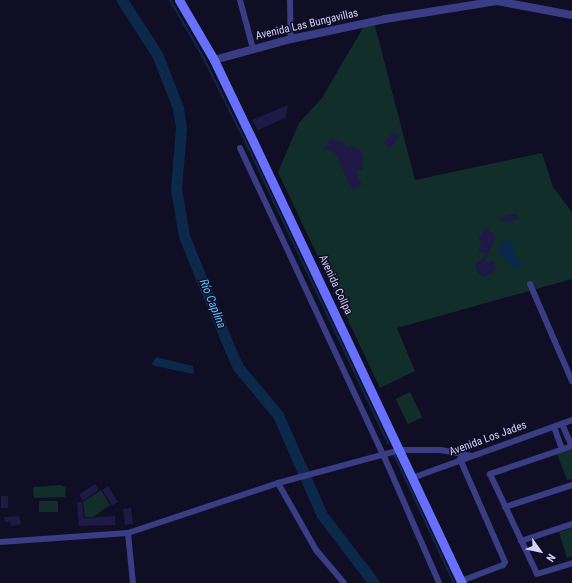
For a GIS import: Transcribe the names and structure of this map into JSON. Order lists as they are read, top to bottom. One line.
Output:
{"streets":{"main road":["Avenida Collpa"],"street":["Avenida Las Bungavillas","Avenida Los Jades"]},"crossings":[["Avenida Las Bungavillas","Avenida Collpa"],["Avenida Collpa","Avenida Los Jades"]],"water":["Río Caplina"],"north":"bottom right"}
